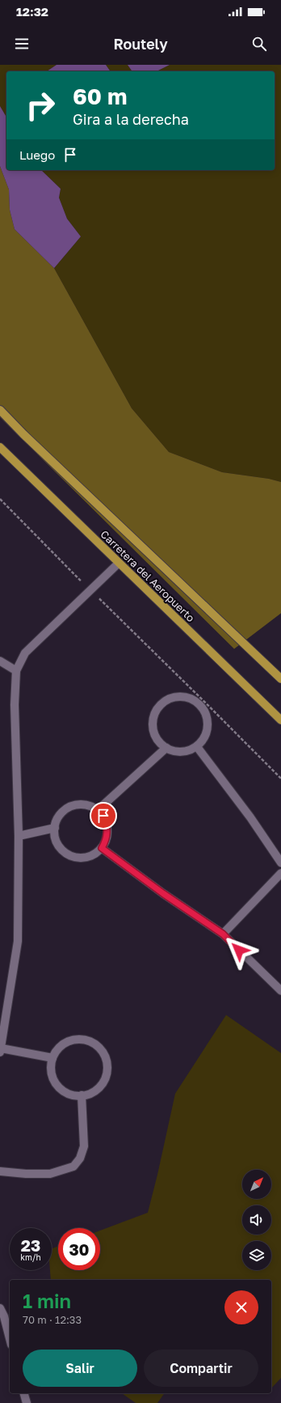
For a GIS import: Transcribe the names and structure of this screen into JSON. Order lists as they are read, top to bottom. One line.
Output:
{"streets":{"main road":["Carretera del Aeropuerto"]},"north":"top right","page":{"status":"12:32","header":"Routely","turn":["60 m","Gira a la derecha"],"then":"Luego","speed":"23 km/h","limit":"30","heading":["1 min","70 m · 12:33"],"buttons":["Salir","Compartir"]}}
